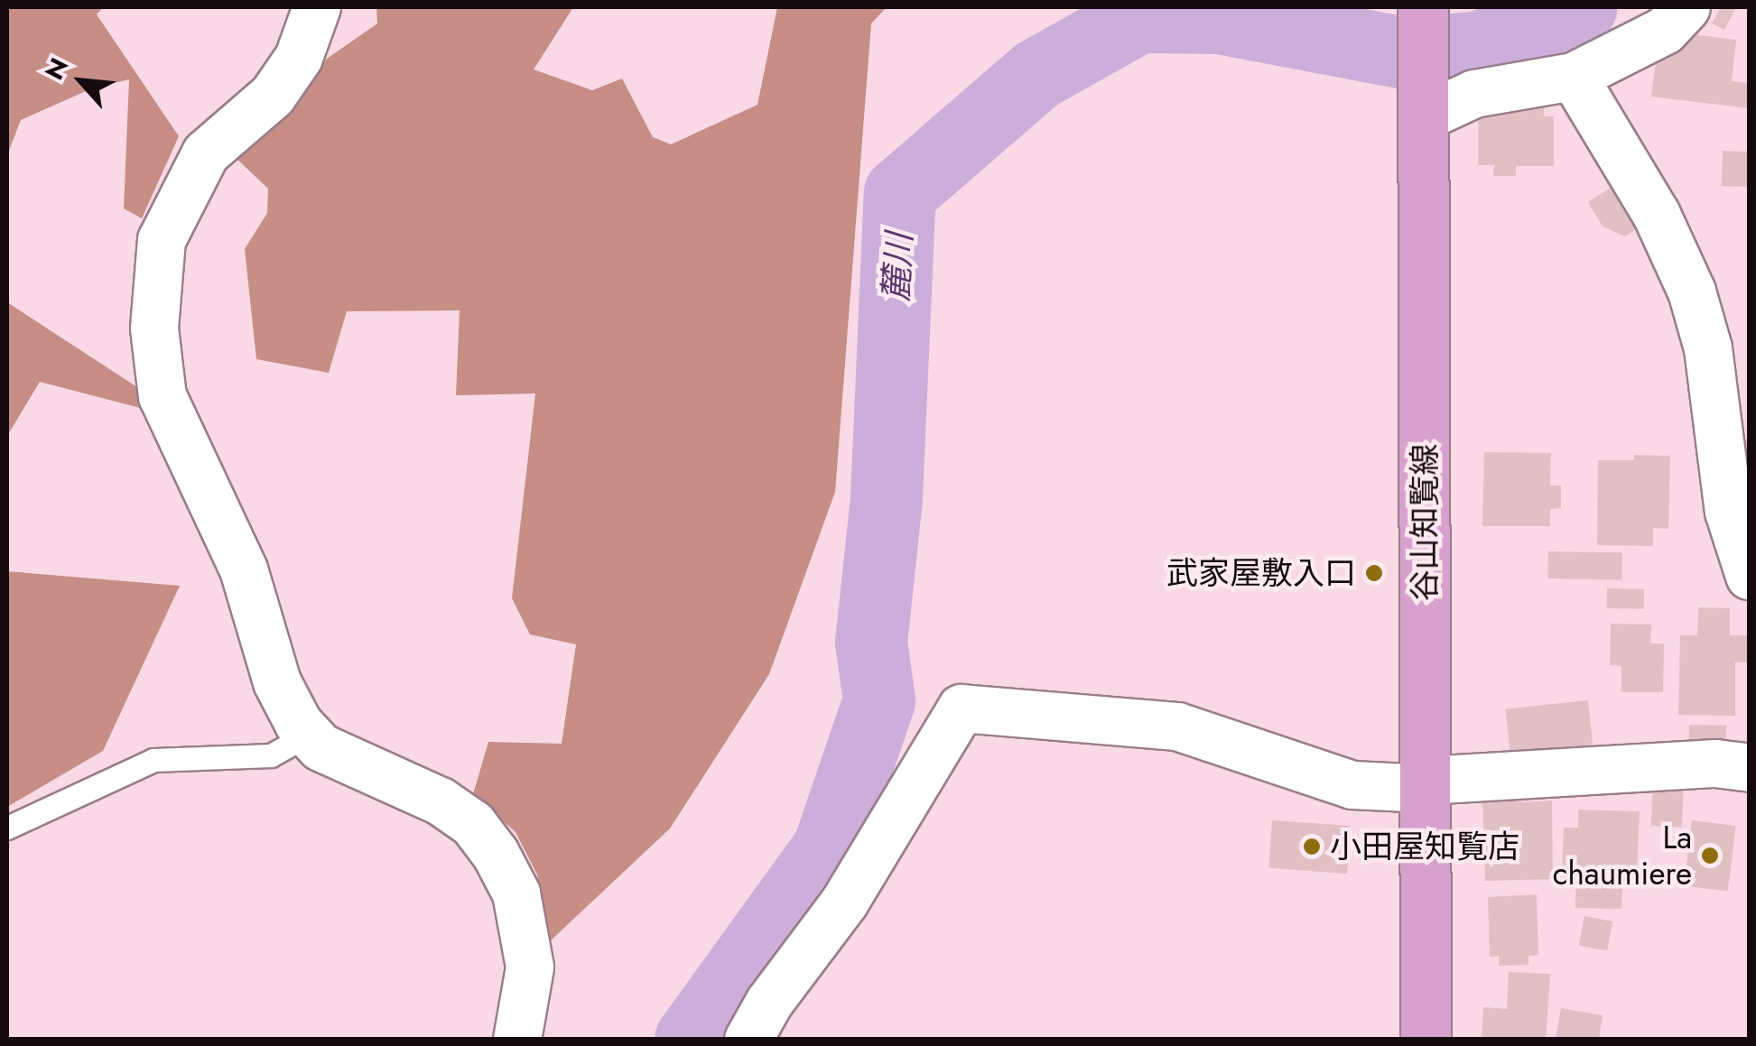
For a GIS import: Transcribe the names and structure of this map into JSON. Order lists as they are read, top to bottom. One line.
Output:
{"streets":{"main road":["谷山知覧線"]},"water":["麓川"],"places":["武家屋敷入口","小田屋知覧店","La chaumiere"],"north":"top left"}
